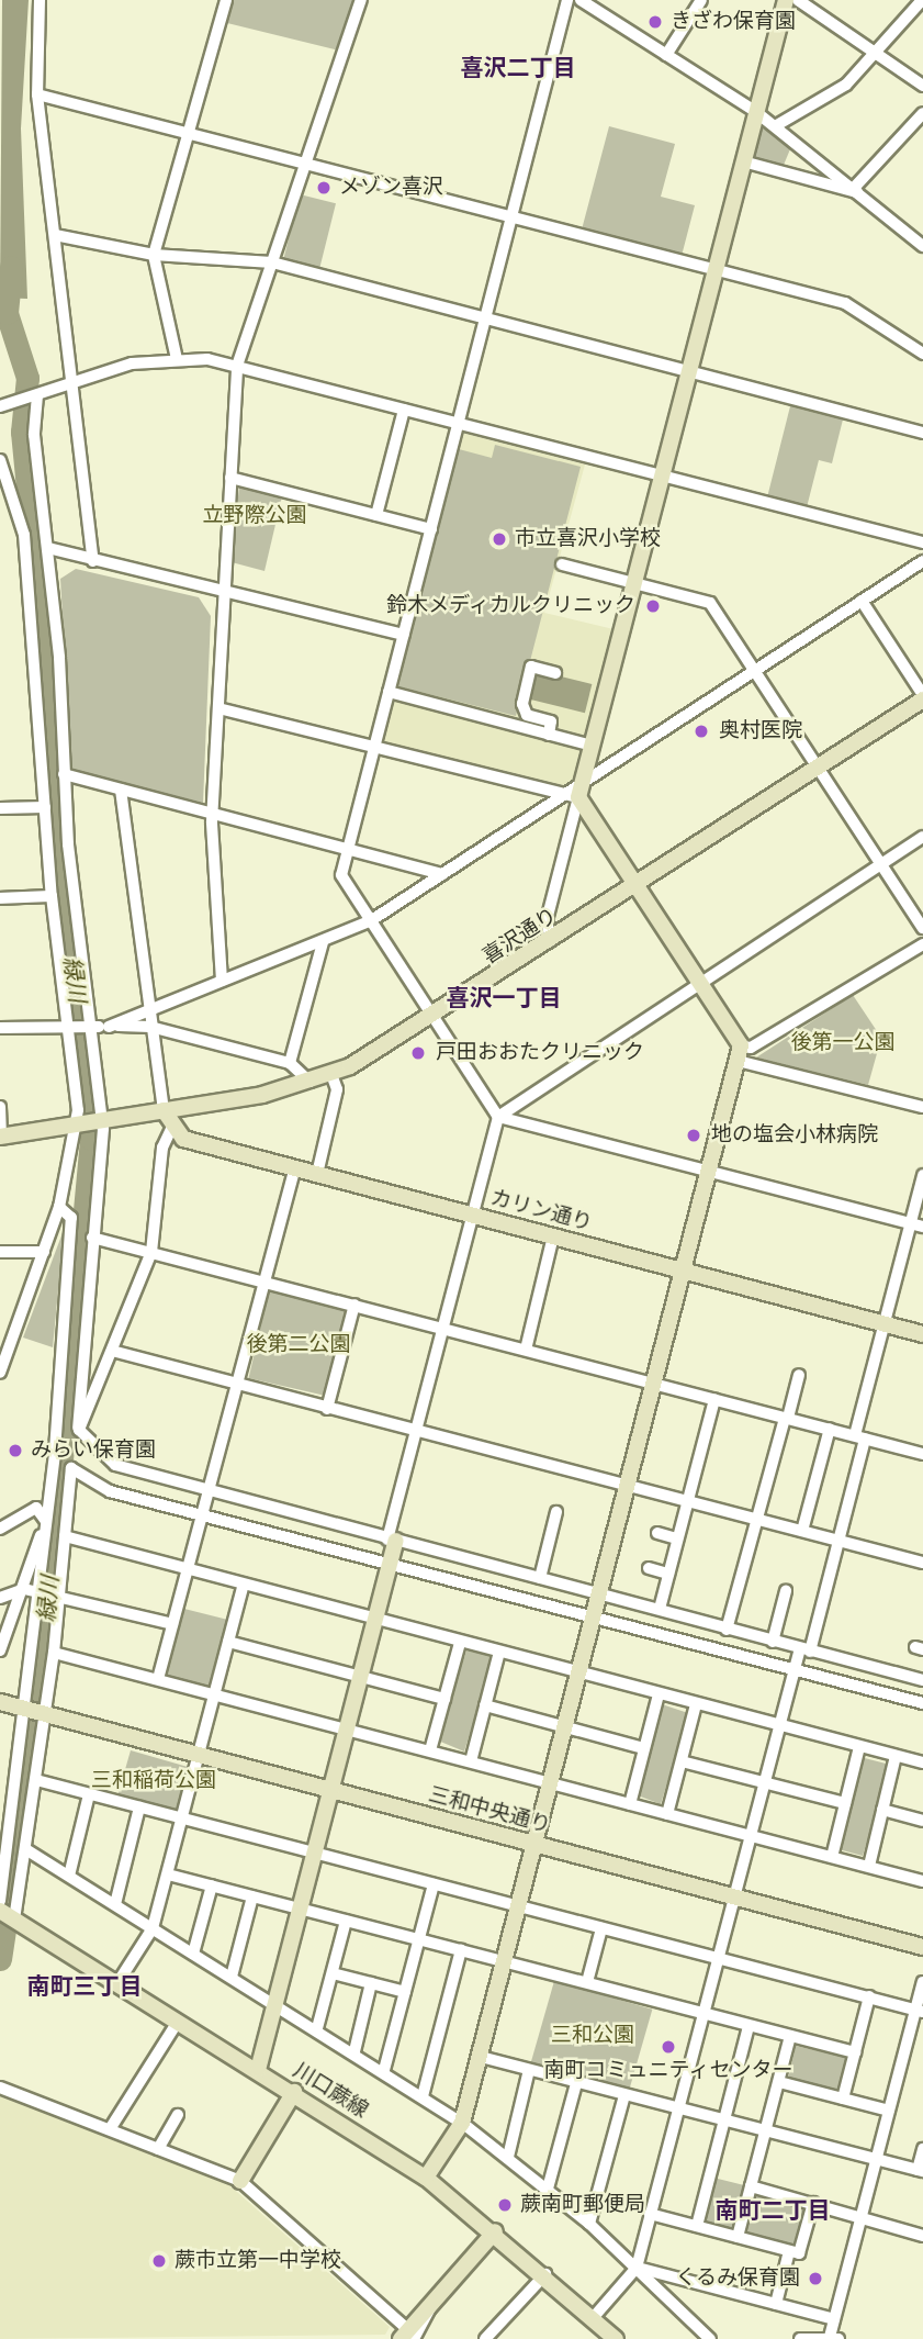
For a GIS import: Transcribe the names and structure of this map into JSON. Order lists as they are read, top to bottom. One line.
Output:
{"streets":{"street":["喜沢通り","カリン通り","三和中央通り","川口蕨線"]},"districts":["喜沢二丁目","喜沢一丁目","南町三丁目","南町二丁目"],"water":["緑川"],"parks":["立野際公園","後第一公園","後第二公園","三和稲荷公園","三和公園"],"places":["きざわ保育園","メゾン喜沢","市立喜沢小学校","鈴木メディカルクリニック","奥村医院","戸田おおたクリニック","地の塩会小林病院","みらい保育園","南町コミュニティセンター","蕨南町郵便局","蕨市立第一中学校","くるみ保育園"]}
